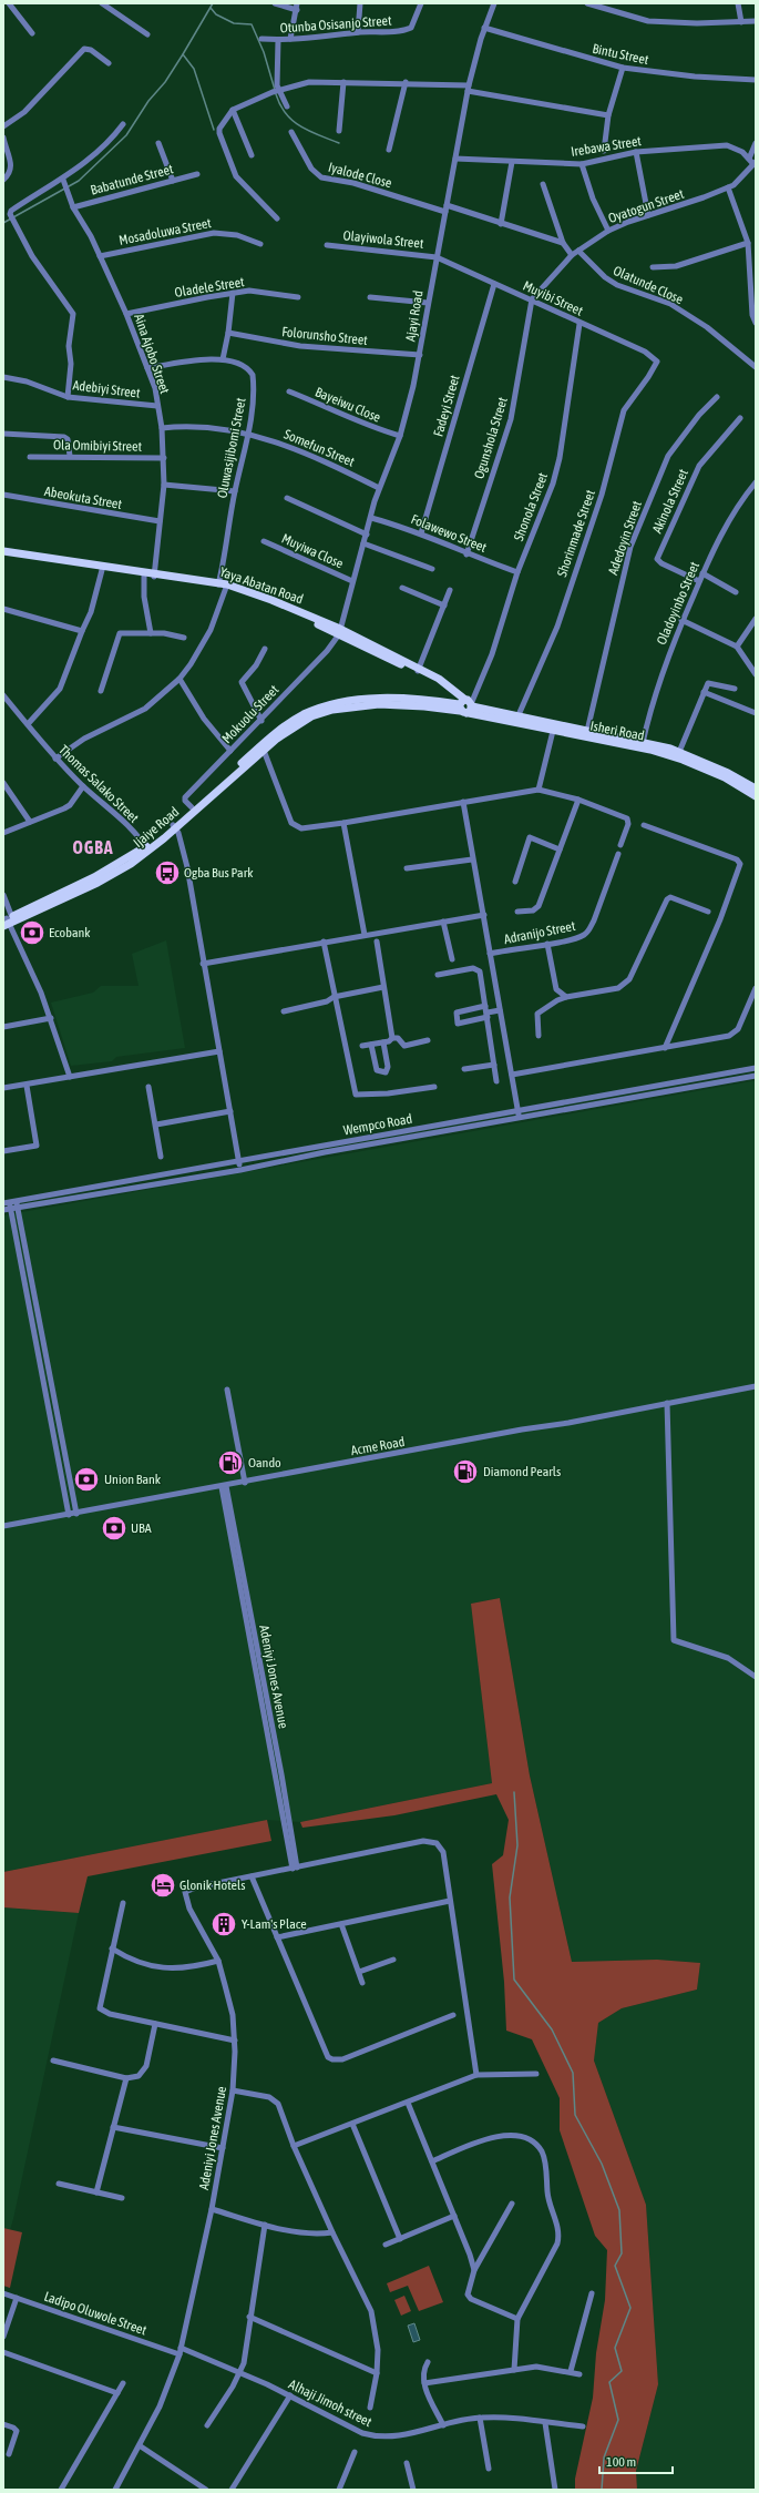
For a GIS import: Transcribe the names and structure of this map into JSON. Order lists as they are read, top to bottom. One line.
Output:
{"streets":{"main road":["Yaya Abatan Road","Isheri Road","Ijaiye Road"],"street":["Otunba Osisanjo Street","Bintu Street","Irebawa Street","Iyalode Close","Babatunde Street","Oyatogun Street","Mosadoluwa Street","Olayiwola Street","Olatunde Close","Oladele Street","Muyibi Street","Ajayi Road","Folorunsho Street","Aina Ajobo Street","Adebiyi Street","Bayeiwu Close","Fadeyi Street","Ogunshola Street","Ola Omibiyi Street","Oluwasijibomi Street","Somefun Street","Abeokuta Street","Akinola Street","Shonola Street","Folawewo Street","Shorinmade Street","Adedoyin Street","Muyiwa Close","Oladoyinbo Street","Mokuolu Street","Thomas Salako Street","Adranijo Street","Wempco Road","Acme Road","Adeniyi Jones Avenue","Ladipo Oluwole Street","Alhaji Jimoh street"]},"crossings":[["Bintu Street","Ajayi Road"],["Irebawa Street","Oyatogun Street"],["Irebawa Street","Ajayi Road"],["Iyalode Close","Ajayi Road"],["Babatunde Street","Aina Ajobo Street"],["Oyatogun Street","Olatunde Close"],["Oyatogun Street","Muyibi Street"],["Oyatogun Street","Ogunshola Street"],["Mosadoluwa Street","Aina Ajobo Street"],["Olayiwola Street","Muyibi Street"],["Olayiwola Street","Ajayi Road"],["Oladele Street","Aina Ajobo Street"],["Muyibi Street","Ajayi Road"],["Muyibi Street","Fadeyi Street"],["Muyibi Street","Ogunshola Street"],["Muyibi Street","Shonola Street"],["Muyibi Street","Shorinmade Street"],["Ajayi Road","Folorunsho Street"],["Ajayi Road","Bayeiwu Close"],["Ajayi Road","Somefun Street"],["Ajayi Road","Folawewo Street"],["Ajayi Road","Muyiwa Close"],["Ajayi Road","Yaya Abatan Road"],["Ajayi Road","Mokuolu Street"],["Aina Ajobo Street","Adebiyi Street"],["Aina Ajobo Street","Ola Omibiyi Street"],["Aina Ajobo Street","Oluwasijibomi Street"],["Aina Ajobo Street","Somefun Street"],["Aina Ajobo Street","Abeokuta Street"],["Aina Ajobo Street","Yaya Abatan Road"],["Fadeyi Street","Folawewo Street"],["Ogunshola Street","Folawewo Street"],["Oluwasijibomi Street","Somefun Street"],["Oluwasijibomi Street","Yaya Abatan Road"],["Oluwasijibomi Street","Thomas Salako Street"],["Akinola Street","Oladoyinbo Street"],["Shonola Street","Folawewo Street"],["Shonola Street","Yaya Abatan Road"],["Shonola Street","Isheri Road"],["Shorinmade Street","Isheri Road"],["Adedoyin Street","Isheri Road"],["Yaya Abatan Road","Mokuolu Street"],["Yaya Abatan Road","Isheri Road"],["Oladoyinbo Street","Isheri Road"],["Mokuolu Street","Ijaiye Road"],["Isheri Road","Ijaiye Road"],["Thomas Salako Street","Ijaiye Road"],["Acme Road","Adeniyi Jones Avenue"],["Adeniyi Jones Avenue","Ladipo Oluwole Street"],["Adeniyi Jones Avenue","Alhaji Jimoh street"],["Ladipo Oluwole Street","Alhaji Jimoh street"]],"districts":["OGBA"],"places":{"bus stop":["Ogba Bus Park"],"bank":["Ecobank","Union Bank","UBA"],"fuel station":["Oando","Diamond Pearls"],"hotel":["Glonik Hotels"],"building":["Y-Lam's Place"]},"scale_bar":"100 m"}
